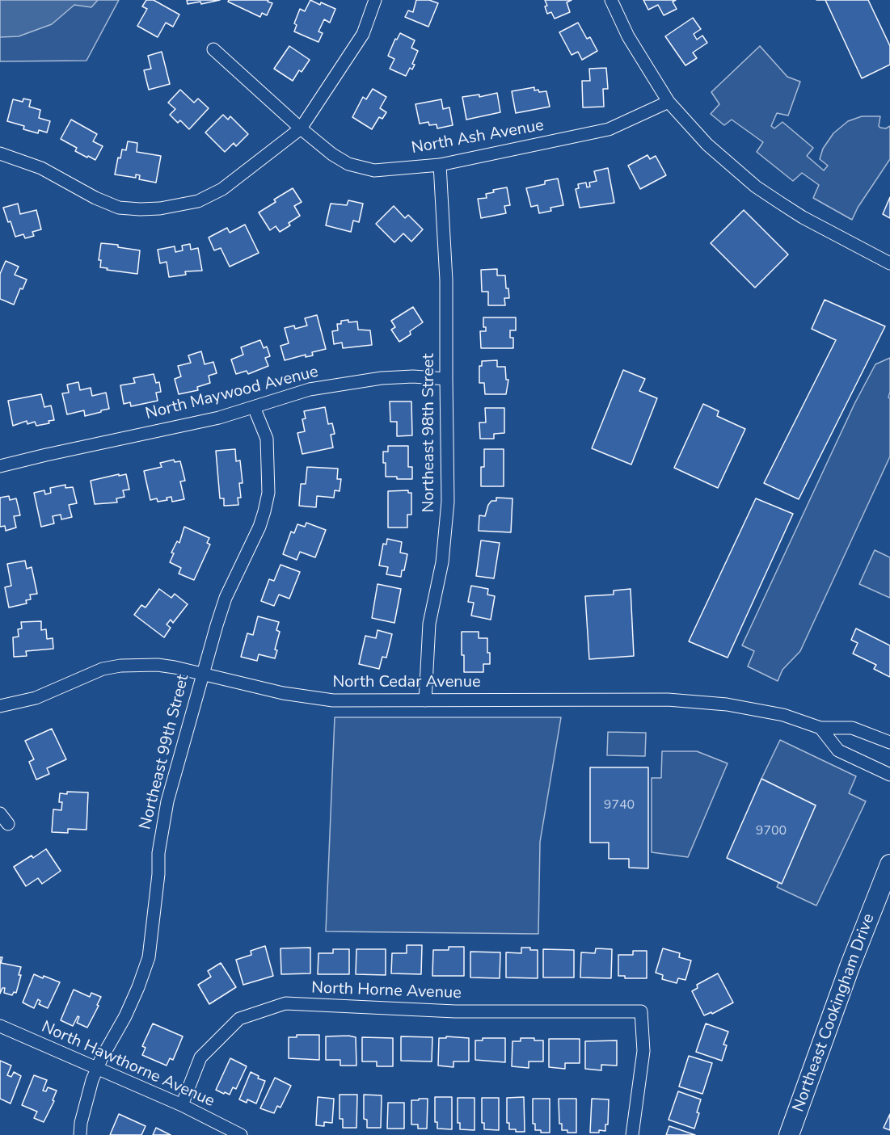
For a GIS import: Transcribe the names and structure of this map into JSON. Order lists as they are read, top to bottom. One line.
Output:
{"streets":{"main road":["Northeast Cookingham Drive"],"street":["North Ash Avenue","North Maywood Avenue","Northeast 98th Street","North Cedar Avenue","Northeast 99th Street","North Horne Avenue","North Hawthorne Avenue"]},"crossings":[["North Ash Avenue","Northeast 98th Street"],["North Maywood Avenue","Northeast 98th Street"],["North Maywood Avenue","Northeast 99th Street"],["Northeast 98th Street","North Cedar Avenue"],["North Cedar Avenue","Northeast 99th Street"],["Northeast 99th Street","North Hawthorne Avenue"],["North Horne Avenue","North Hawthorne Avenue"]],"house_numbers":["9740","9700"]}
